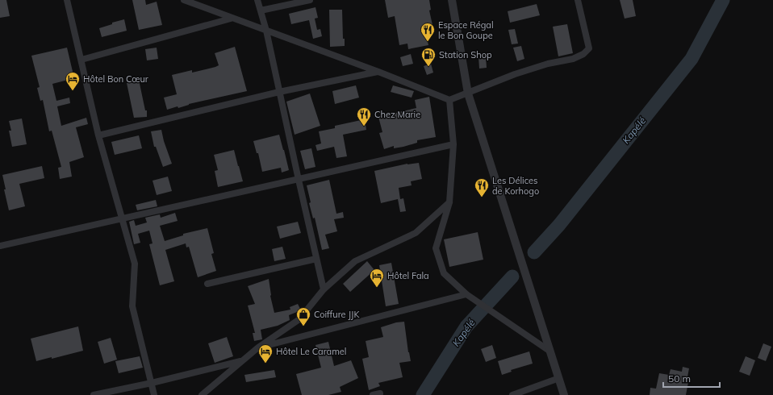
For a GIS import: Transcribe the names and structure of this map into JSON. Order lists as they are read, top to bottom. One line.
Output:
{"water":["Kapélé"],"places":{"restaurant":["Espace Régal le Bon Goupe","Chez Marie","Les Délices de Korhogo"],"fuel station":["Station Shop"],"hotel":["Hôtel Bon Cœur","Hôtel Fala","Hôtel Le Caramel"],"shop":["Coiffure JJK"]},"scale_bar":"50 m"}
